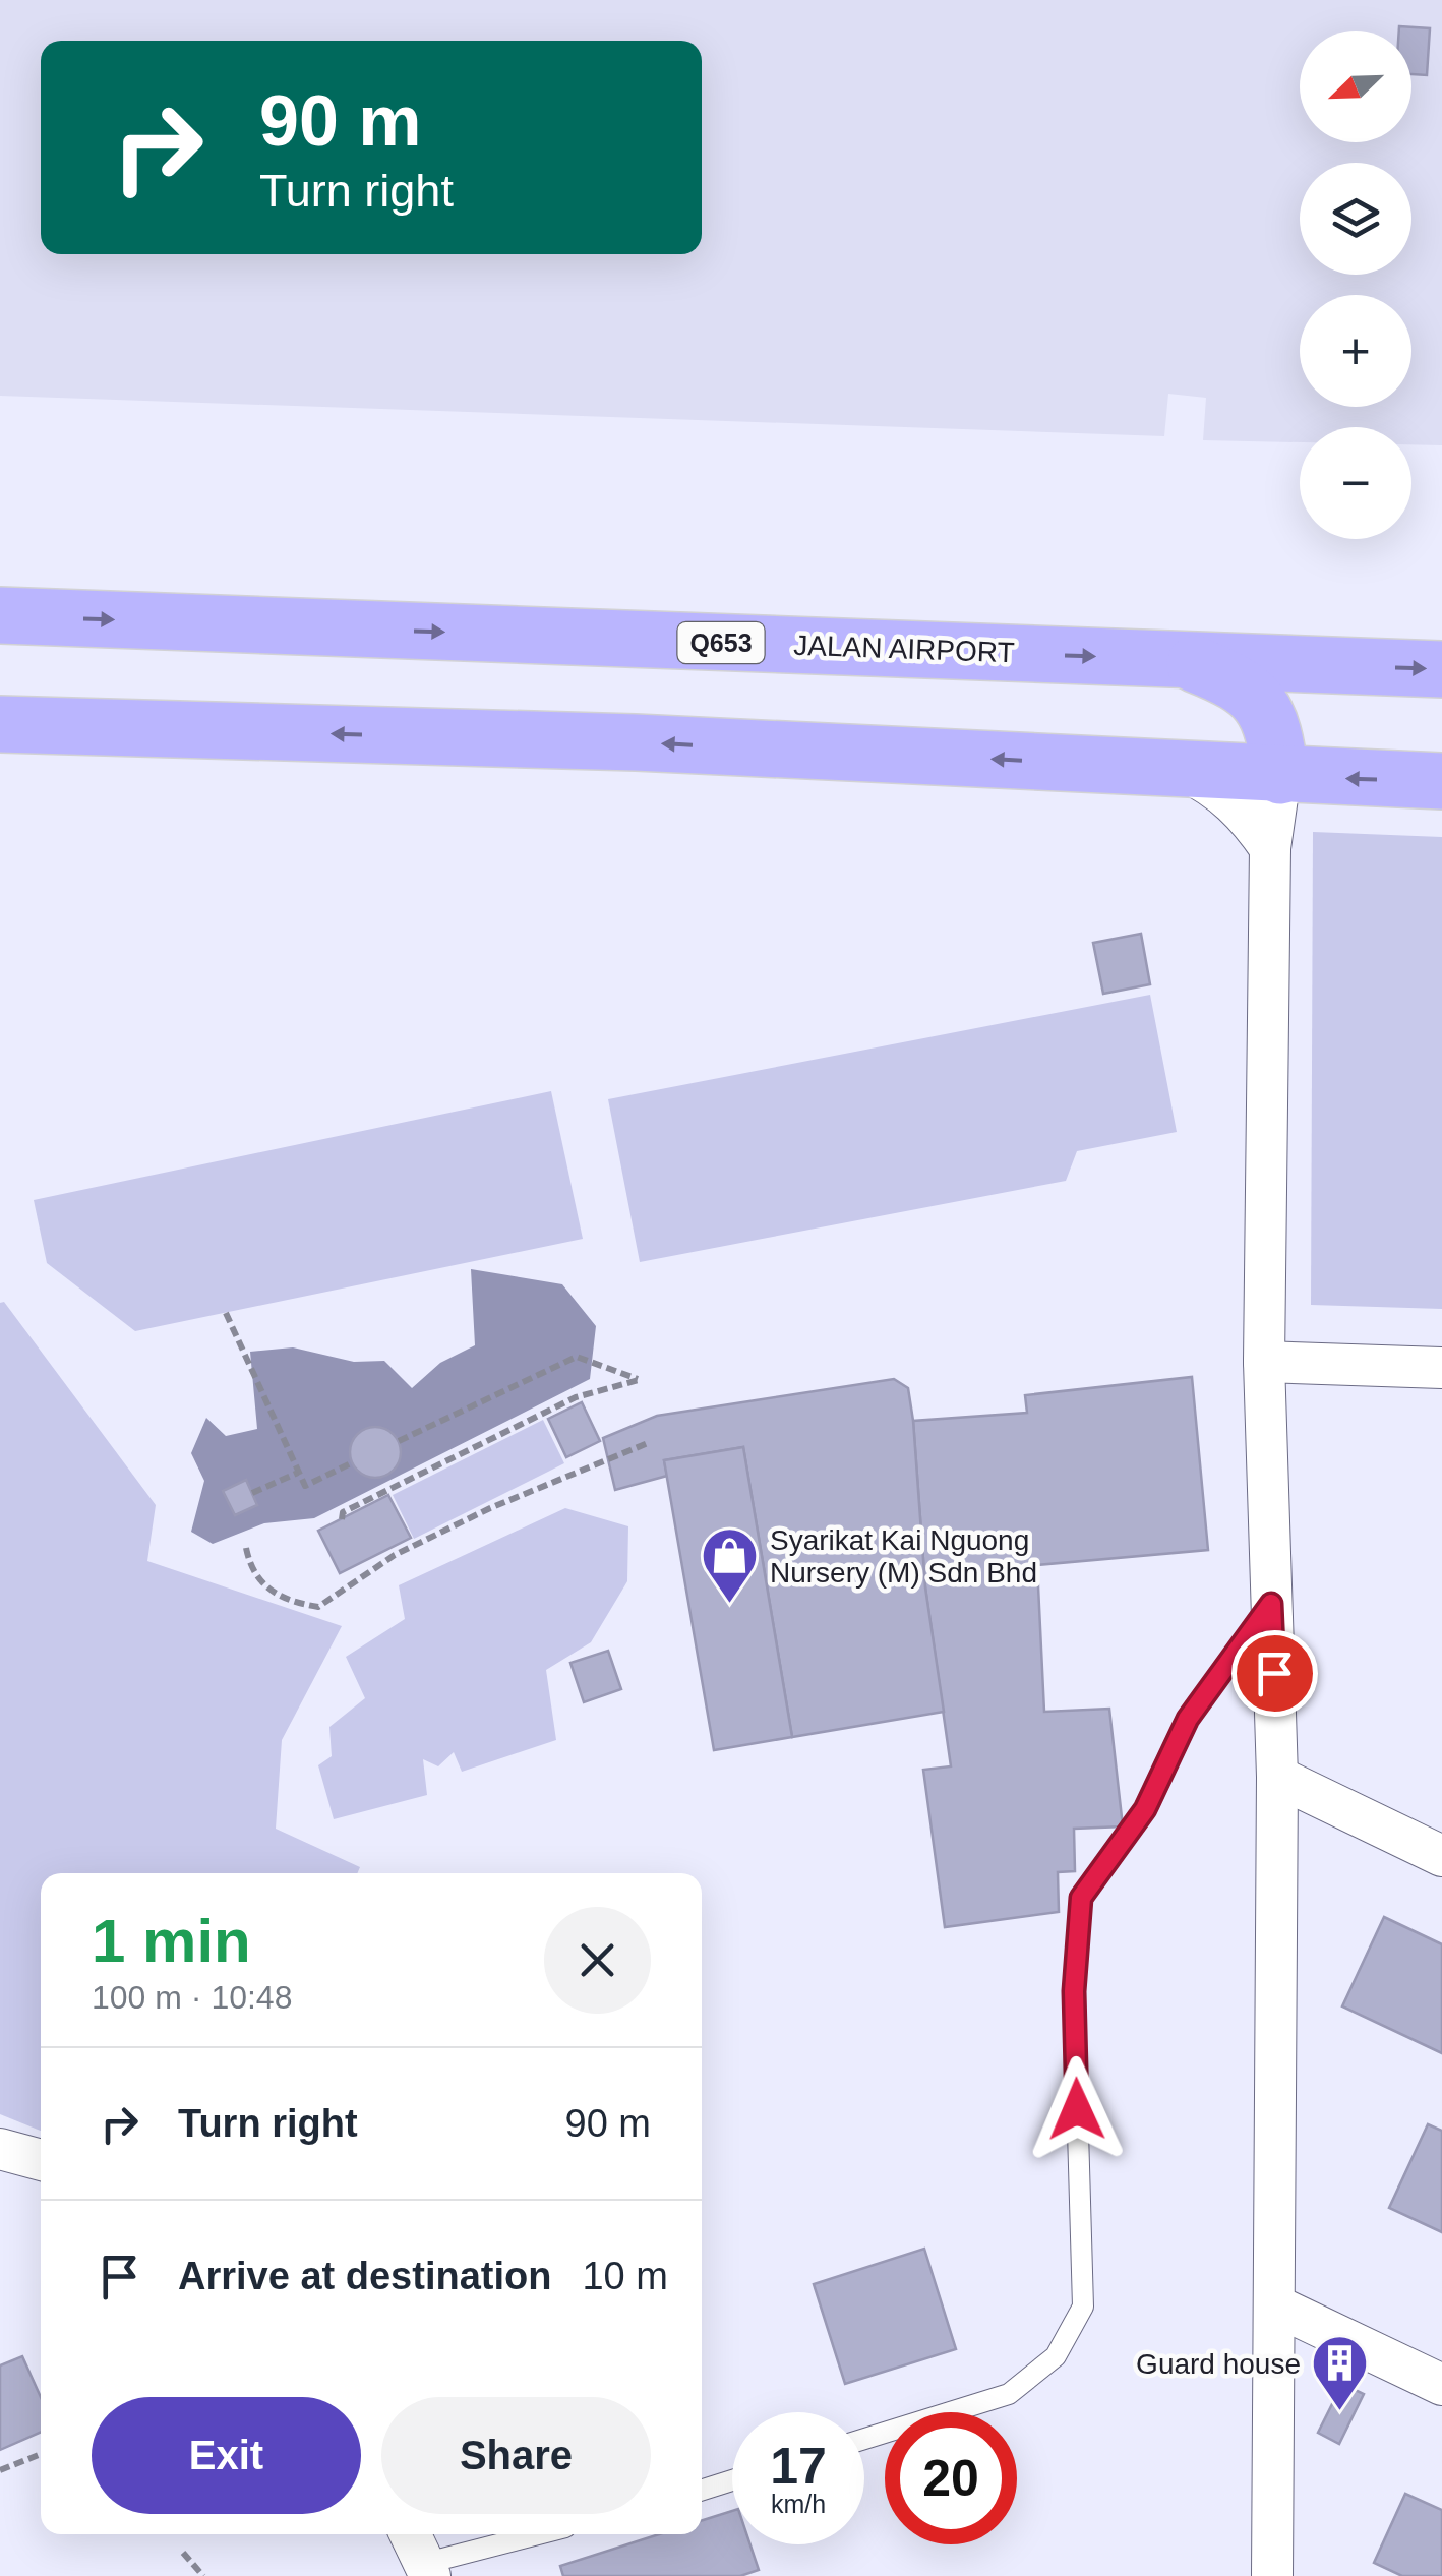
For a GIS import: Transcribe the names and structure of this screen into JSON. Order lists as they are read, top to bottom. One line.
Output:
{"streets":{"main road":["Q653","JALAN AIRPORT"]},"places":{"shop":["Syarikat Kai Nguong Nursery (M) Sdn Bhd"],"building":["Guard house"]},"north":"bottom left","page":{"map_buttons":["+","−"],"turn":["90 m","Turn right"],"heading":["1 min","100 m · 10:48"],"list":[{"name":"Turn right","value":"90 m"},{"name":"Arrive at destination","value":"10 m"}],"buttons":["Exit","Share"],"speed":"17 km/h","limit":"20"}}
